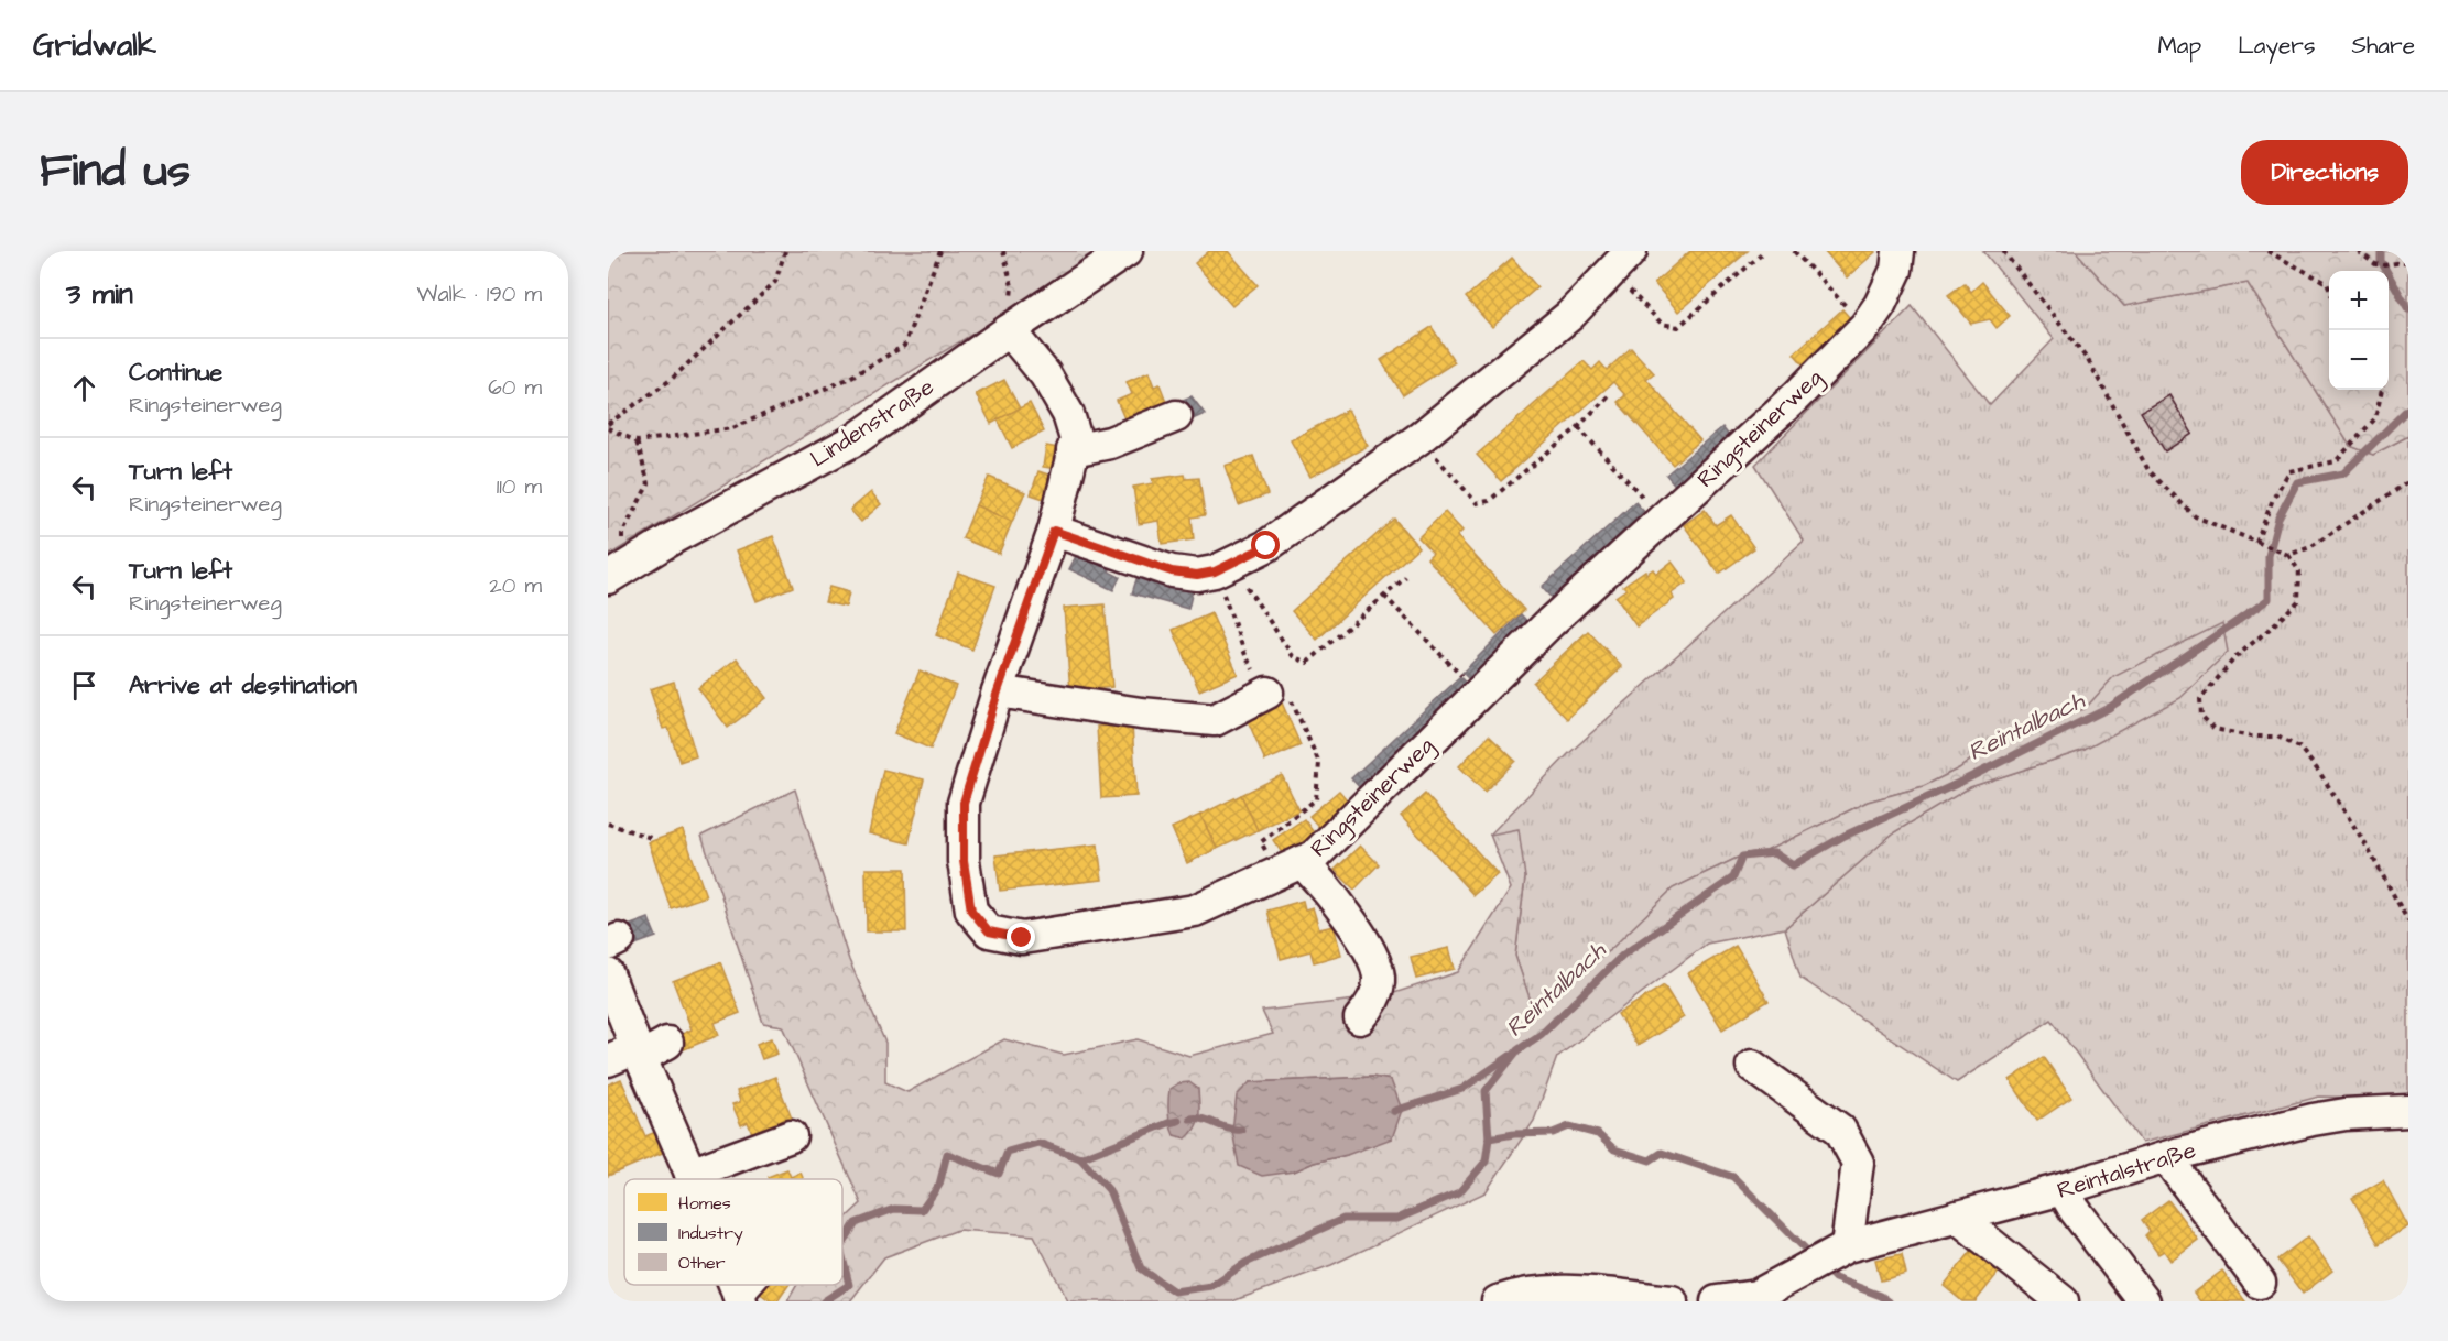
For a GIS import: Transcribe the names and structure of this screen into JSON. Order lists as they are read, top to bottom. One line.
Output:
{"streets":{"street":["Lindenstraße","Ringsteinerweg","Reintalstraße"]},"crossings":[["Lindenstraße","Ringsteinerweg"]],"water":["Reintalbach"],"legend":["Homes","Industry","Other"],"page":{"header":"Gridwalk","nav":["Map","Layers","Share"],"title":"Find us","buttons":"Directions","heading":["3 min","Walk · 190 m"],"map_buttons":["+","−"],"list":[["Continue","Ringsteinerweg","60 m"],["Turn left","Ringsteinerweg","110 m"],["Turn left","Ringsteinerweg","20 m"],"Arrive at destination"]}}
